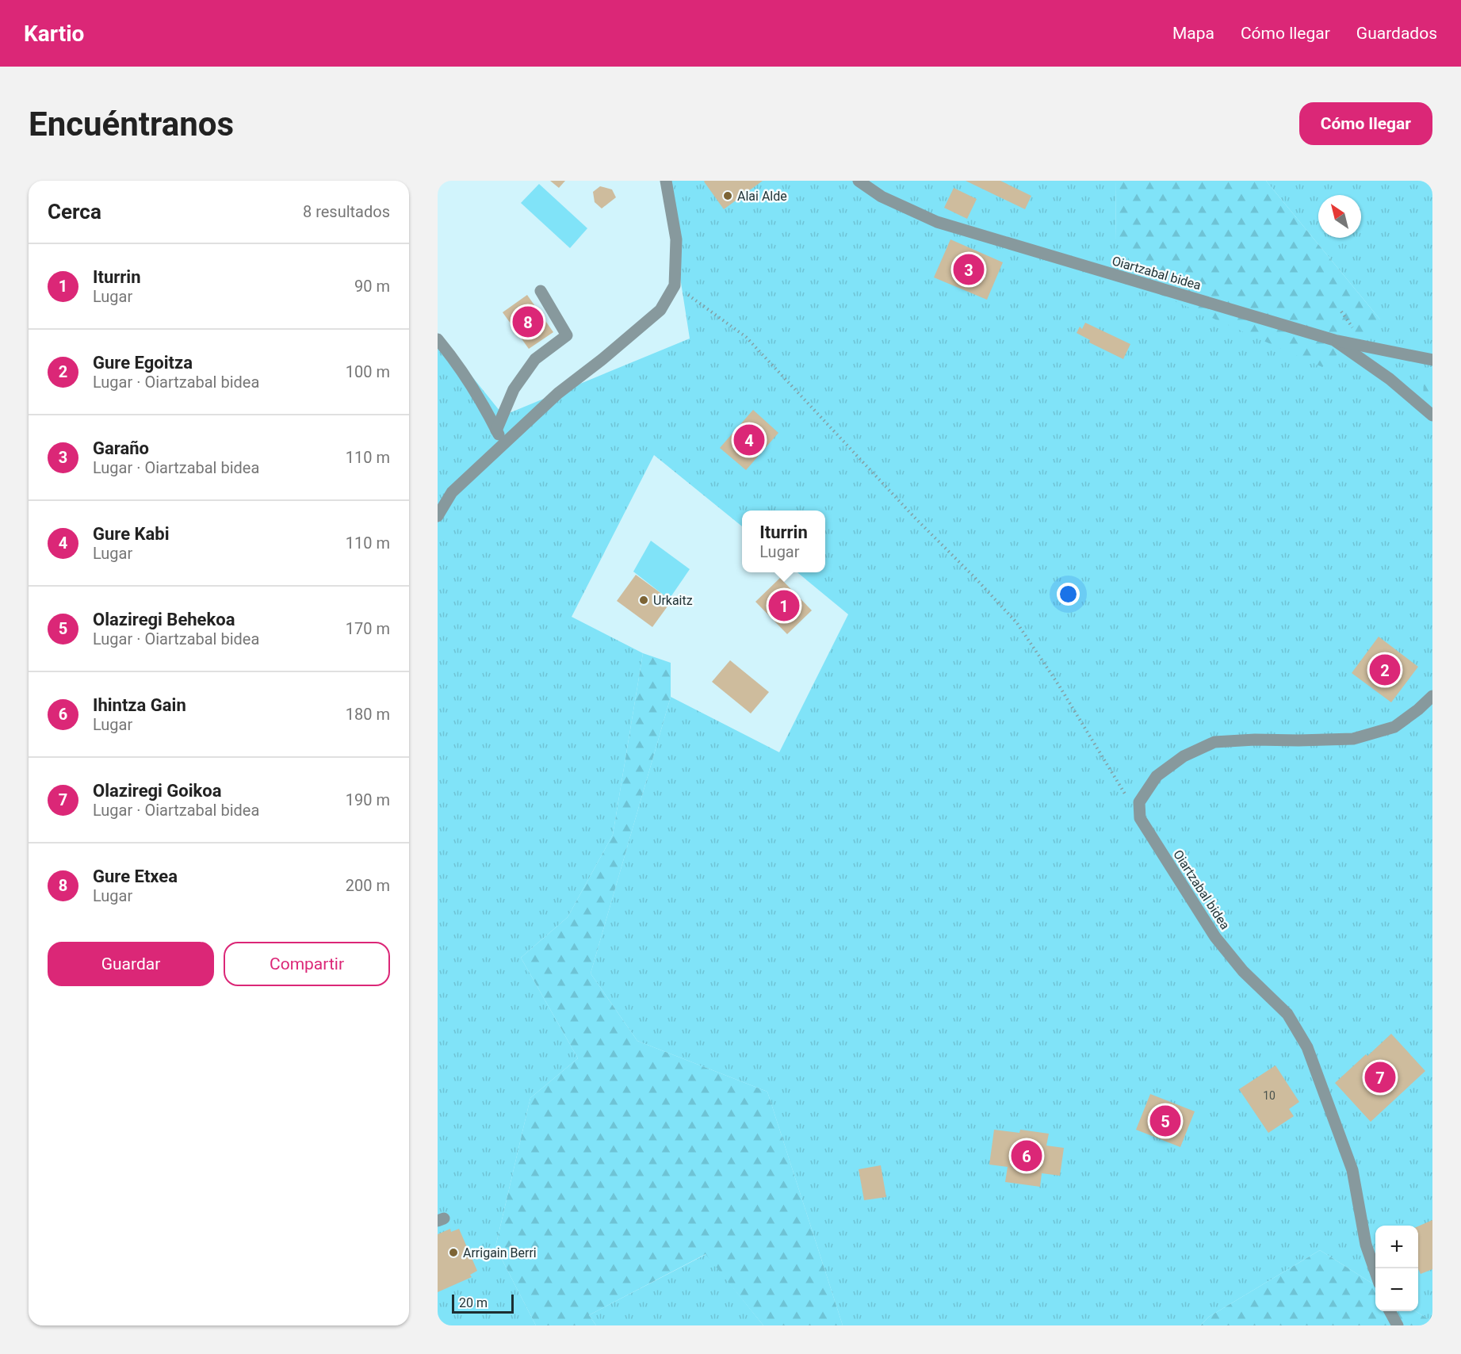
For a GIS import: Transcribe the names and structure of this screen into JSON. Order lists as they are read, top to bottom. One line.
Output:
{"streets":{"street":["Oiartzabal bidea"]},"places":["Alai Alde","Urkaitz","Arrigain Berri"],"house_numbers":["10"],"scale_bar":"20 m","north":"top left","page":{"header":"Kartio","nav":["Mapa","Cómo llegar","Guardados"],"buttons":["Cómo llegar",["Guardar","Compartir"]],"title":"Encuéntranos","heading":["Cerca","8 resultados"],"list":[{"mark":"1","name":"Iturrin","note":"Lugar","value":"90 m"},{"mark":"2","name":"Gure Egoitza","note":"Lugar · Oiartzabal bidea","value":"100 m"},{"mark":"3","name":"Garaño","note":"Lugar · Oiartzabal bidea","value":"110 m"},{"mark":"4","name":"Gure Kabi","note":"Lugar","value":"110 m"},{"mark":"5","name":"Olaziregi Behekoa","note":"Lugar · Oiartzabal bidea","value":"170 m"},{"mark":"6","name":"Ihintza Gain","note":"Lugar","value":"180 m"},{"mark":"7","name":"Olaziregi Goikoa","note":"Lugar · Oiartzabal bidea","value":"190 m"},{"mark":"8","name":"Gure Etxea","note":"Lugar","value":"200 m"}],"pins":["3","8","4","1","2","7","5","6"],"popup":["Iturrin","Lugar"],"map_buttons":["+","−"],"scale":"20 m"}}
